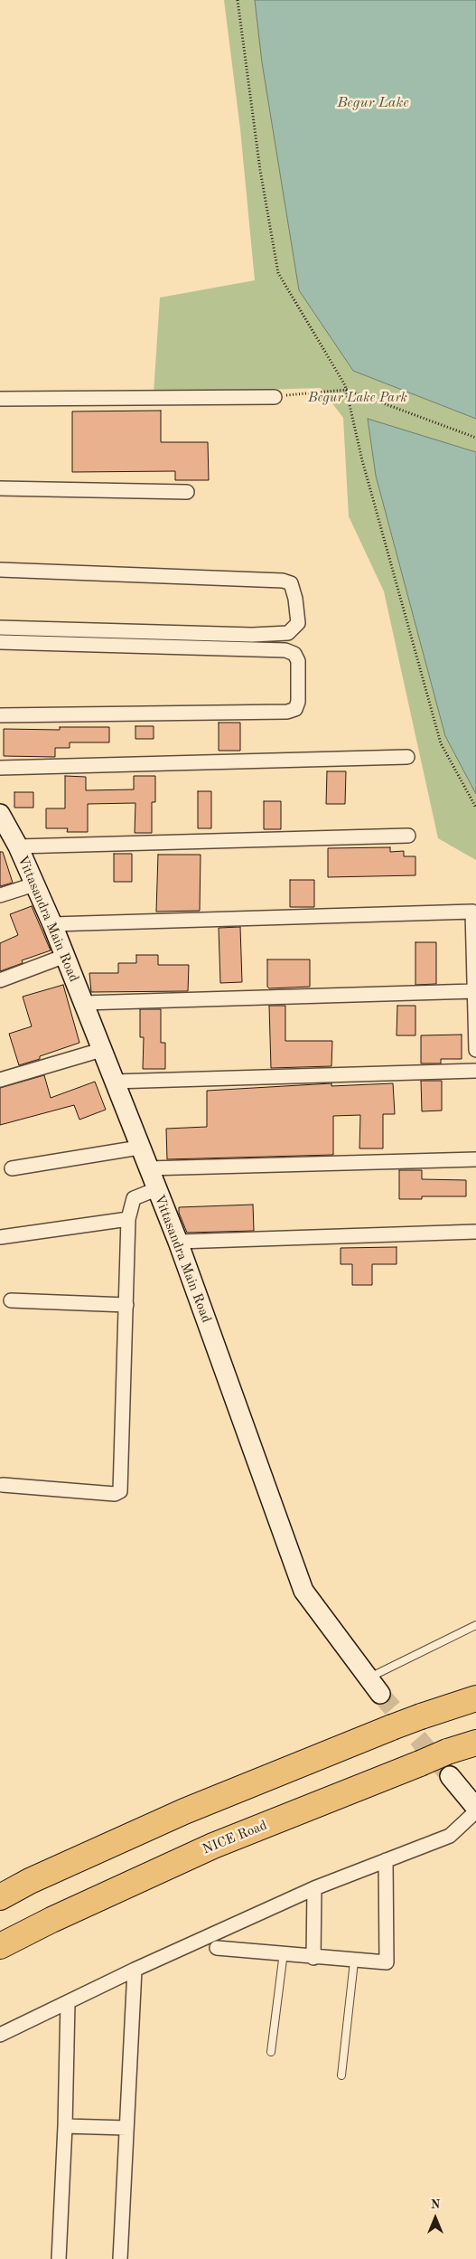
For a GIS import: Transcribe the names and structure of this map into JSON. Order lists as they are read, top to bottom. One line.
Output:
{"streets":{"highway":["NICE Road"],"street":["Vittasandra Main Road"]},"water":["Begur Lake"],"parks":["Begur Lake Park"],"north":"top"}
